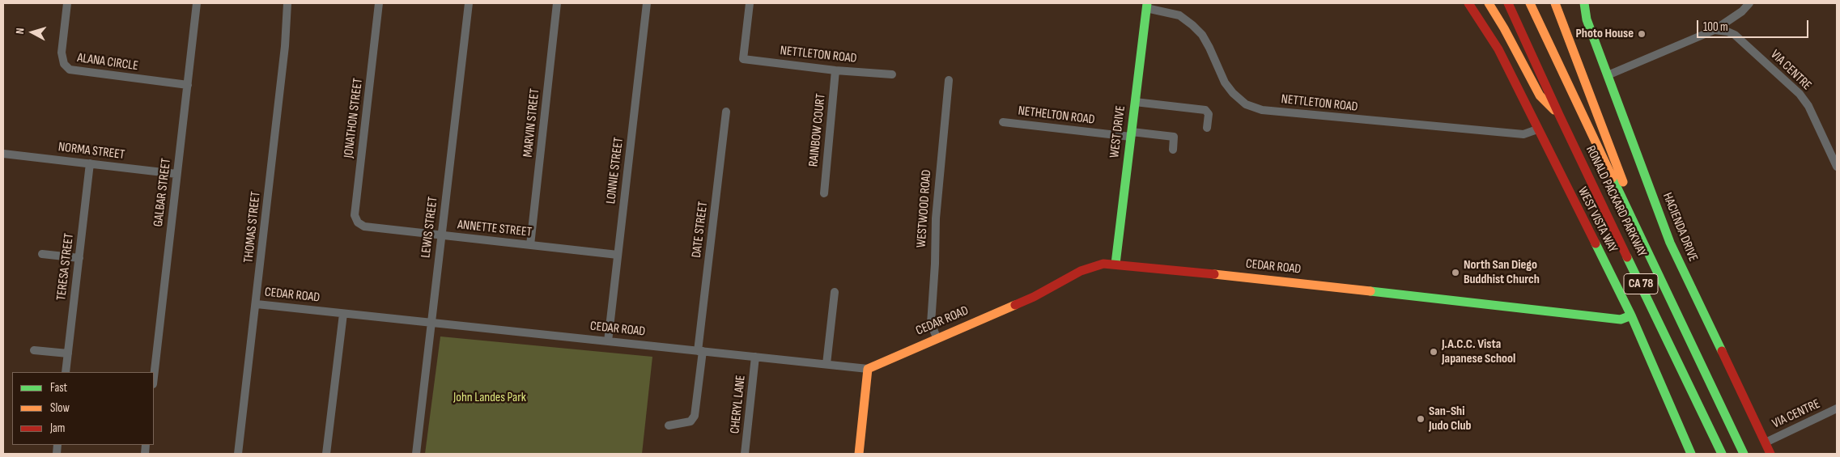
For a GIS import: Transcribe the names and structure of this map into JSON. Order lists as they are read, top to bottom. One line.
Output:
{"streets":{"main road":["WEST DRIVE","RONALD PACKARD PARKWAY","WEST VISTA WAY","HACIENDA DRIVE","CEDAR ROAD","CA 78"],"street":["NETTLETON ROAD","ALANA CIRCLE","VIA CENTRE","NETHELTON ROAD","JONATHON STREET","MARVIN STREET","RAINBOW COURT","NORMA STREET","LONNIE STREET","GALBAR STREET","WESTWOOD ROAD","THOMAS STREET","LEWIS STREET","ANNETTE STREET","DATE STREET","TERESA STREET","CHERYL LANE"]},"crossings":[["NETTLETON ROAD","RAINBOW COURT"],["NETTLETON ROAD","WEST DRIVE"],["NETTLETON ROAD","WEST VISTA WAY"],["ALANA CIRCLE","GALBAR STREET"],["VIA CENTRE","HACIENDA DRIVE"],["NETHELTON ROAD","WEST DRIVE"],["JONATHON STREET","ANNETTE STREET"],["MARVIN STREET","ANNETTE STREET"],["WEST DRIVE","CEDAR ROAD"],["NORMA STREET","GALBAR STREET"],["NORMA STREET","TERESA STREET"],["LONNIE STREET","ANNETTE STREET"],["LONNIE STREET","CEDAR ROAD"],["WESTWOOD ROAD","CEDAR ROAD"],["WEST VISTA WAY","CEDAR ROAD"],["THOMAS STREET","CEDAR ROAD"],["LEWIS STREET","ANNETTE STREET"],["LEWIS STREET","CEDAR ROAD"],["DATE STREET","CEDAR ROAD"],["CEDAR ROAD","CHERYL LANE"]],"parks":["John Landes Park"],"places":["Photo House","North San Diego Buddhist Church","J.A.C.C. Vista Japanese School","San-Shi Judo Club"],"legend":["Fast","Slow","Jam"],"scale_bar":"100 m","north":"left"}
